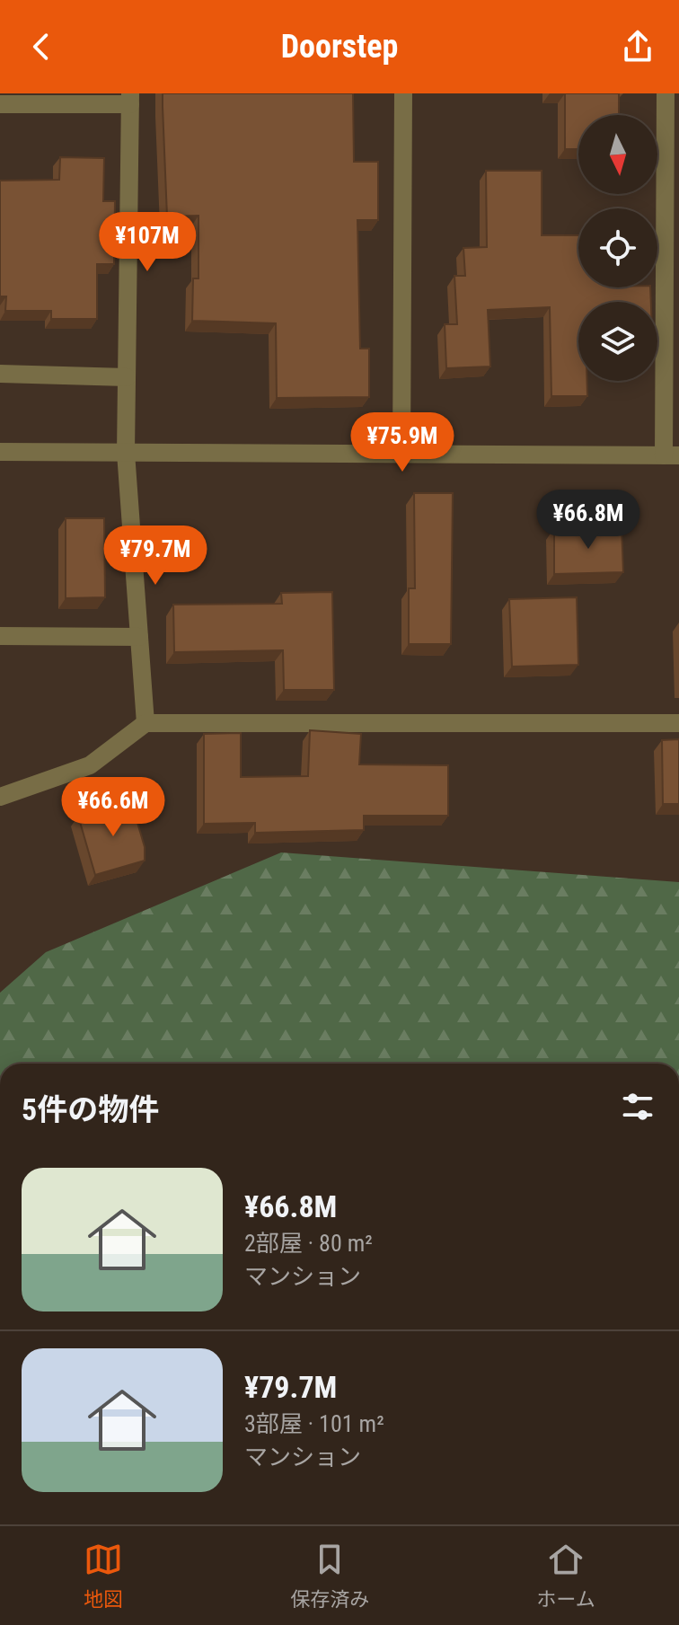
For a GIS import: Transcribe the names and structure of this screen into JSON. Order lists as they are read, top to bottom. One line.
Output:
{"north":"bottom","page":{"header":"Doorstep","price":["¥107M","¥75.9M","¥66.8M","¥79.7M","¥66.6M"],"heading":"5件の物件","list":[{"name":"¥66.8M","note":"2部屋 · 80 m² · マンション"},{"name":"¥79.7M","note":"3部屋 · 101 m² · マンション"}],"tabs":["地図","保存済み","ホーム"]}}
